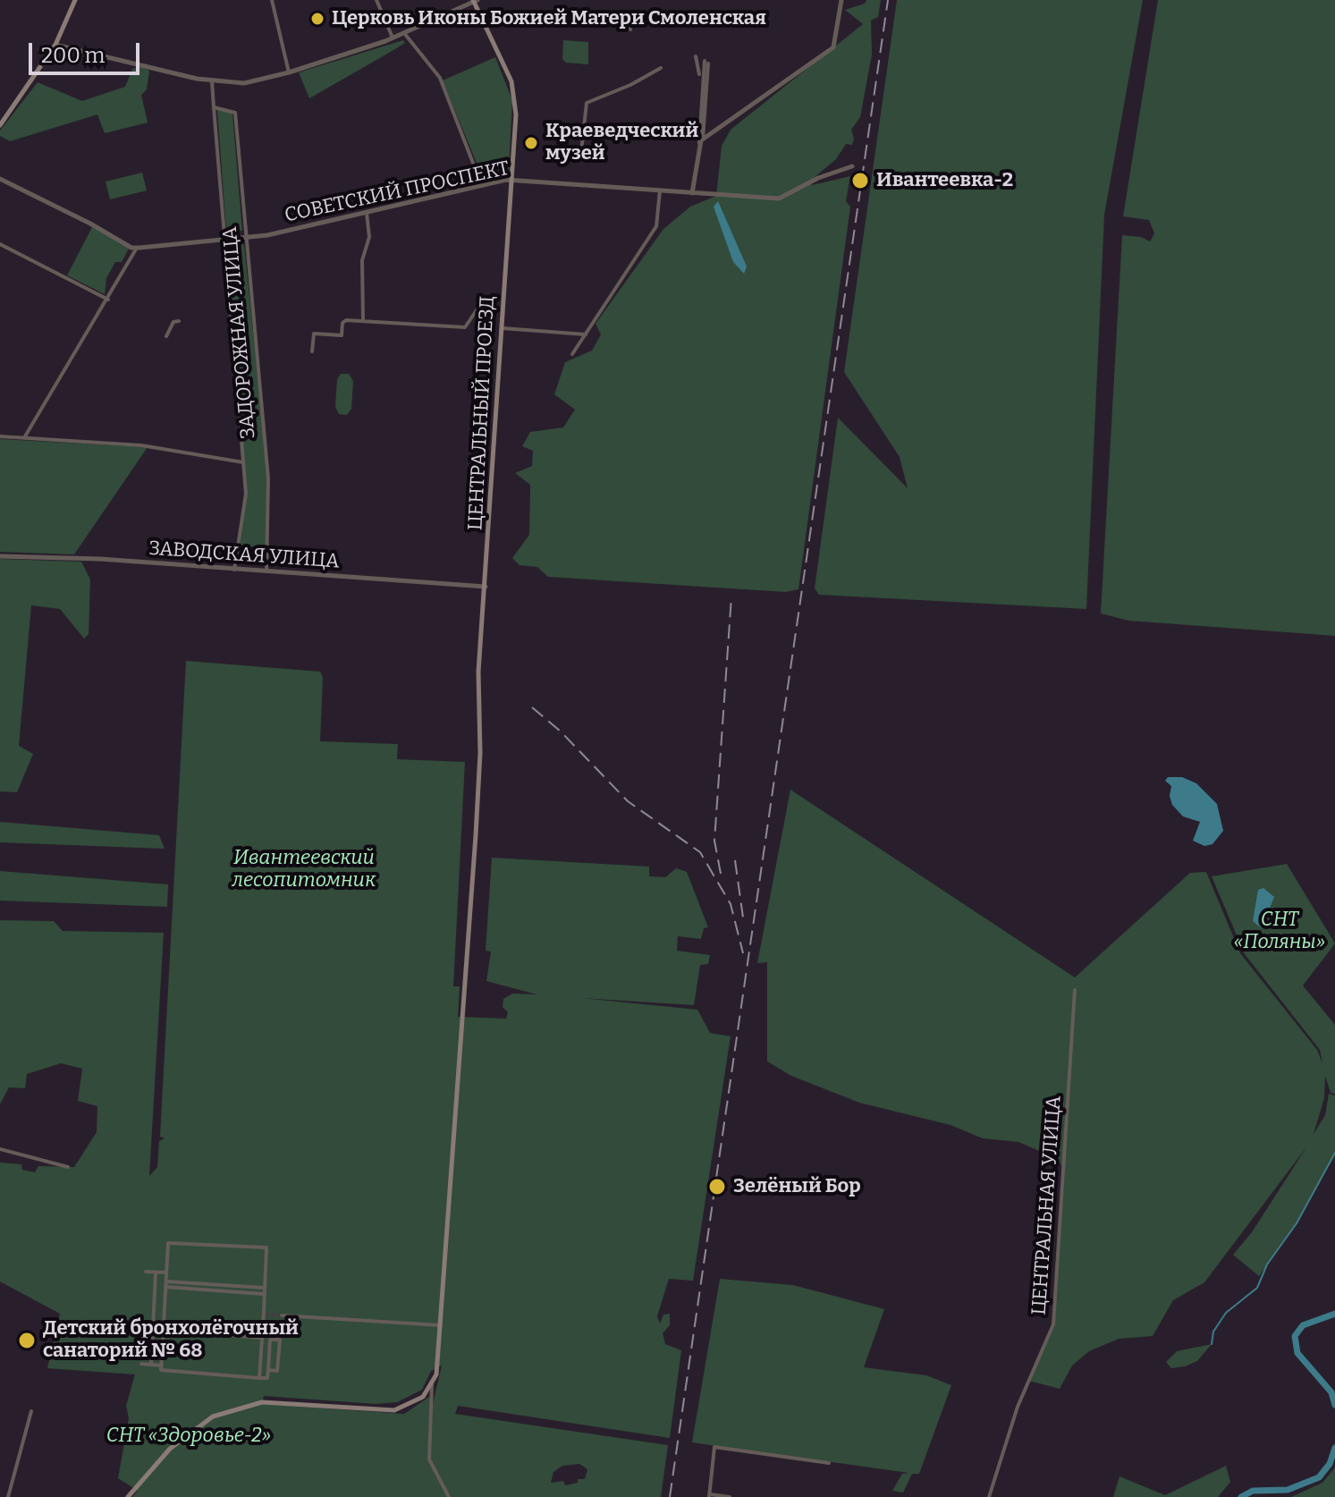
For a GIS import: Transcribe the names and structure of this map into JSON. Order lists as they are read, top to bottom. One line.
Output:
{"streets":{"main road":["ЦЕНТРАЛЬНЫЙ ПРОЕЗД"],"street":["СОВЕТСКИЙ ПРОСПЕКТ","ЗАДОРОЖНАЯ УЛИЦА","ЗАВОДСКАЯ УЛИЦА","ЦЕНТРАЛЬНАЯ УЛИЦА"]},"crossings":[["СОВЕТСКИЙ ПРОСПЕКТ","ЗАДОРОЖНАЯ УЛИЦА"],["СОВЕТСКИЙ ПРОСПЕКТ","ЦЕНТРАЛЬНЫЙ ПРОЕЗД"],["ЗАДОРОЖНАЯ УЛИЦА","ЗАВОДСКАЯ УЛИЦА"],["ЦЕНТРАЛЬНЫЙ ПРОЕЗД","ЗАВОДСКАЯ УЛИЦА"]],"parks":["Ивантеевский лесопитомник","СНТ «Поляны»","СНТ «Здоровье-2»"],"places":["Церковь Иконы Божией Матери Смоленская","Краеведческий музей","Ивантеевка-2","Зелёный Бор","Детский бронхолёгочный санаторий № 68"],"scale_bar":"200 m"}
